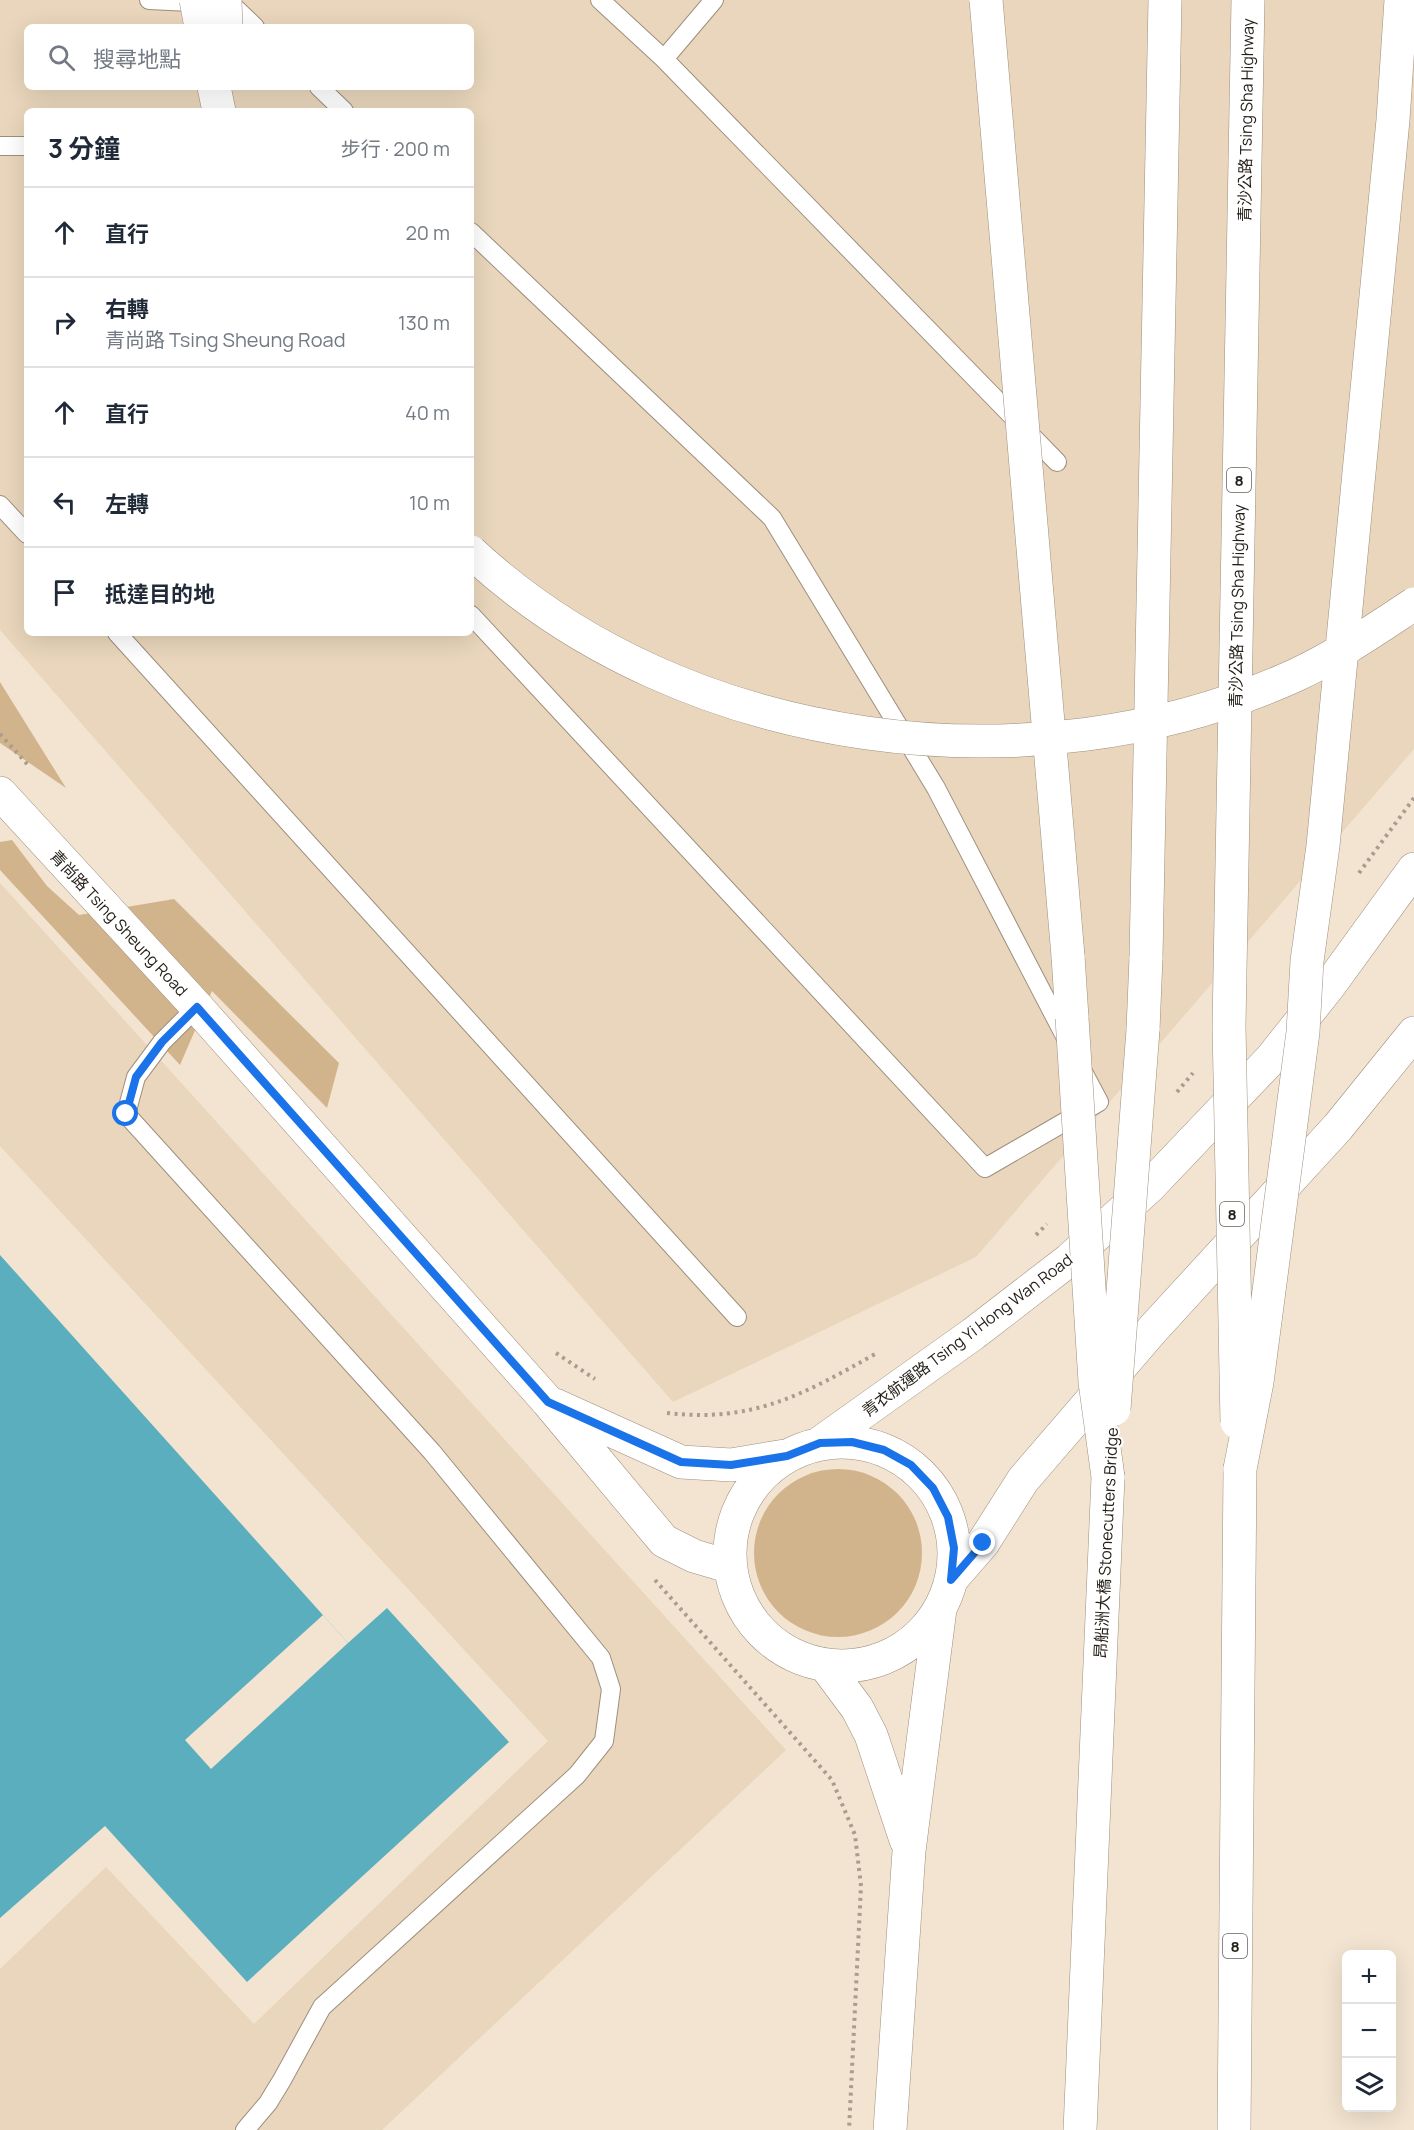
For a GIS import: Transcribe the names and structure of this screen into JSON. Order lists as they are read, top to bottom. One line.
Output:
{"streets":{"main road":["青沙公路 Tsing Sha Highway","8","青尚路 Tsing Sheung Road","青衣航運路 Tsing Yi Hong Wan Road","昂船洲大橋 Stonecutters Bridge"]},"crossings":[["青沙公路 Tsing Sha Highway","8"]],"page":{"search":"搜尋地點","heading":["3 分鐘","步行 · 200 m"],"list":[["直行","20 m"],["右轉","青尚路 Tsing Sheung Road","130 m"],["直行","40 m"],["左轉","10 m"],"抵達目的地"],"map_buttons":["+","−"]}}
